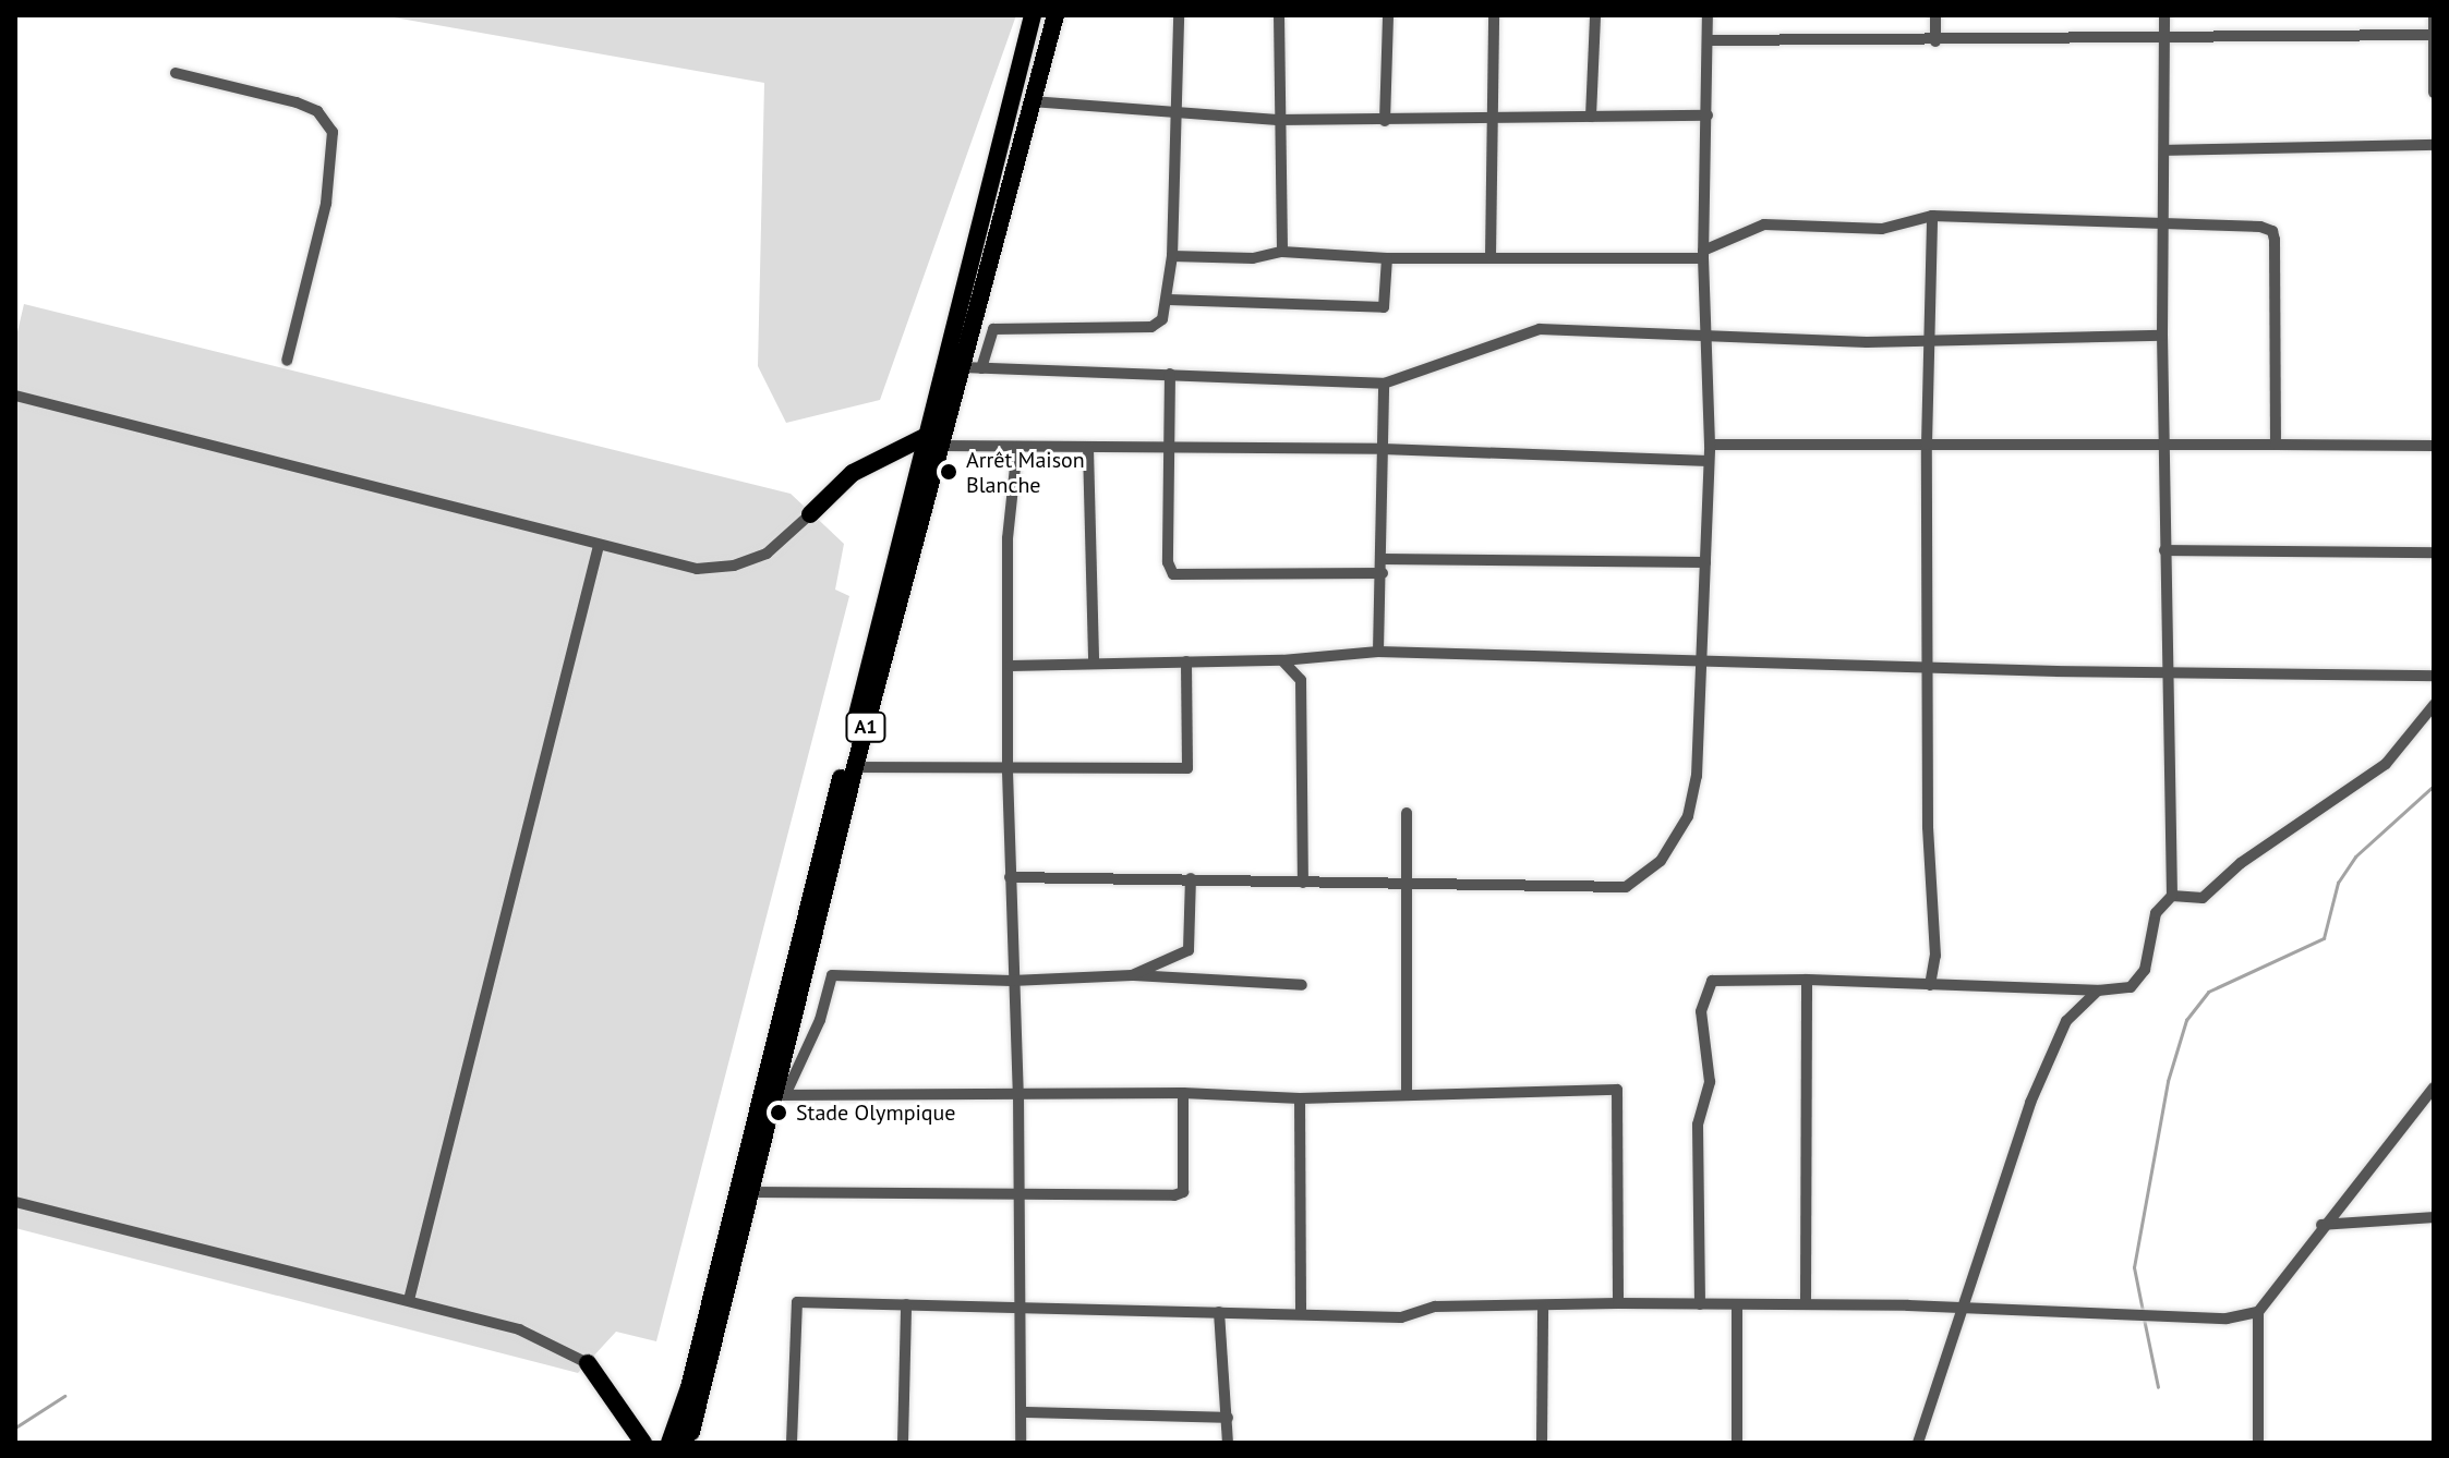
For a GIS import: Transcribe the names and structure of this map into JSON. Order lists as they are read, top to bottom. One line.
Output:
{"streets":{"main road":["A1"]},"places":["Arrêt Maison Blanche","Stade Olympique"]}
